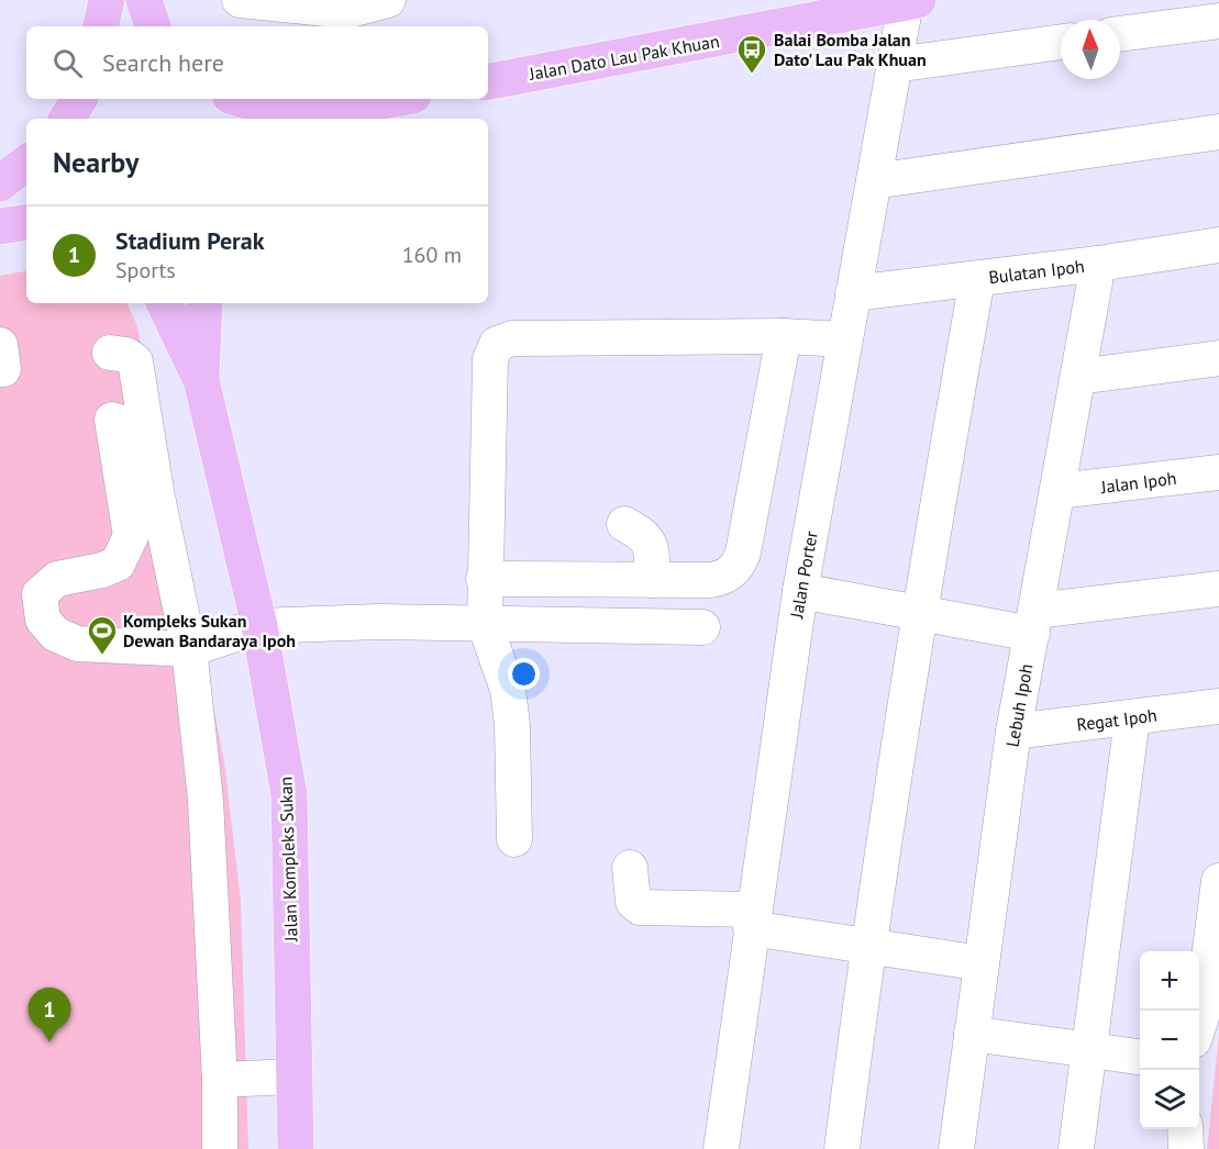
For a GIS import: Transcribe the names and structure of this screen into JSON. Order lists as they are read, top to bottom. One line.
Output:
{"streets":{"main road":["Jalan Dato Lau Pak Khuan","Jalan Kompleks Sukan"],"street":["Bulatan Ipoh","Jalan Ipoh","Jalan Porter","Lebuh Ipoh","Regat Ipoh"]},"crossings":[["Jalan Dato Lau Pak Khuan","Jalan Porter"],["Bulatan Ipoh","Jalan Porter"],["Bulatan Ipoh","Lebuh Ipoh"],["Jalan Ipoh","Lebuh Ipoh"],["Lebuh Ipoh","Regat Ipoh"]],"places":{"bus stop":["Balai Bomba Jalan Dato' Lau Pak Khuan"],"sports":["Kompleks Sukan Dewan Bandaraya Ipoh"]},"north":"top","page":{"search":"Search here","heading":"Nearby","list":[{"mark":"1","name":"Stadium Perak","note":"Sports","value":"160 m"}],"map_buttons":["+","−"],"pins":"1"}}
